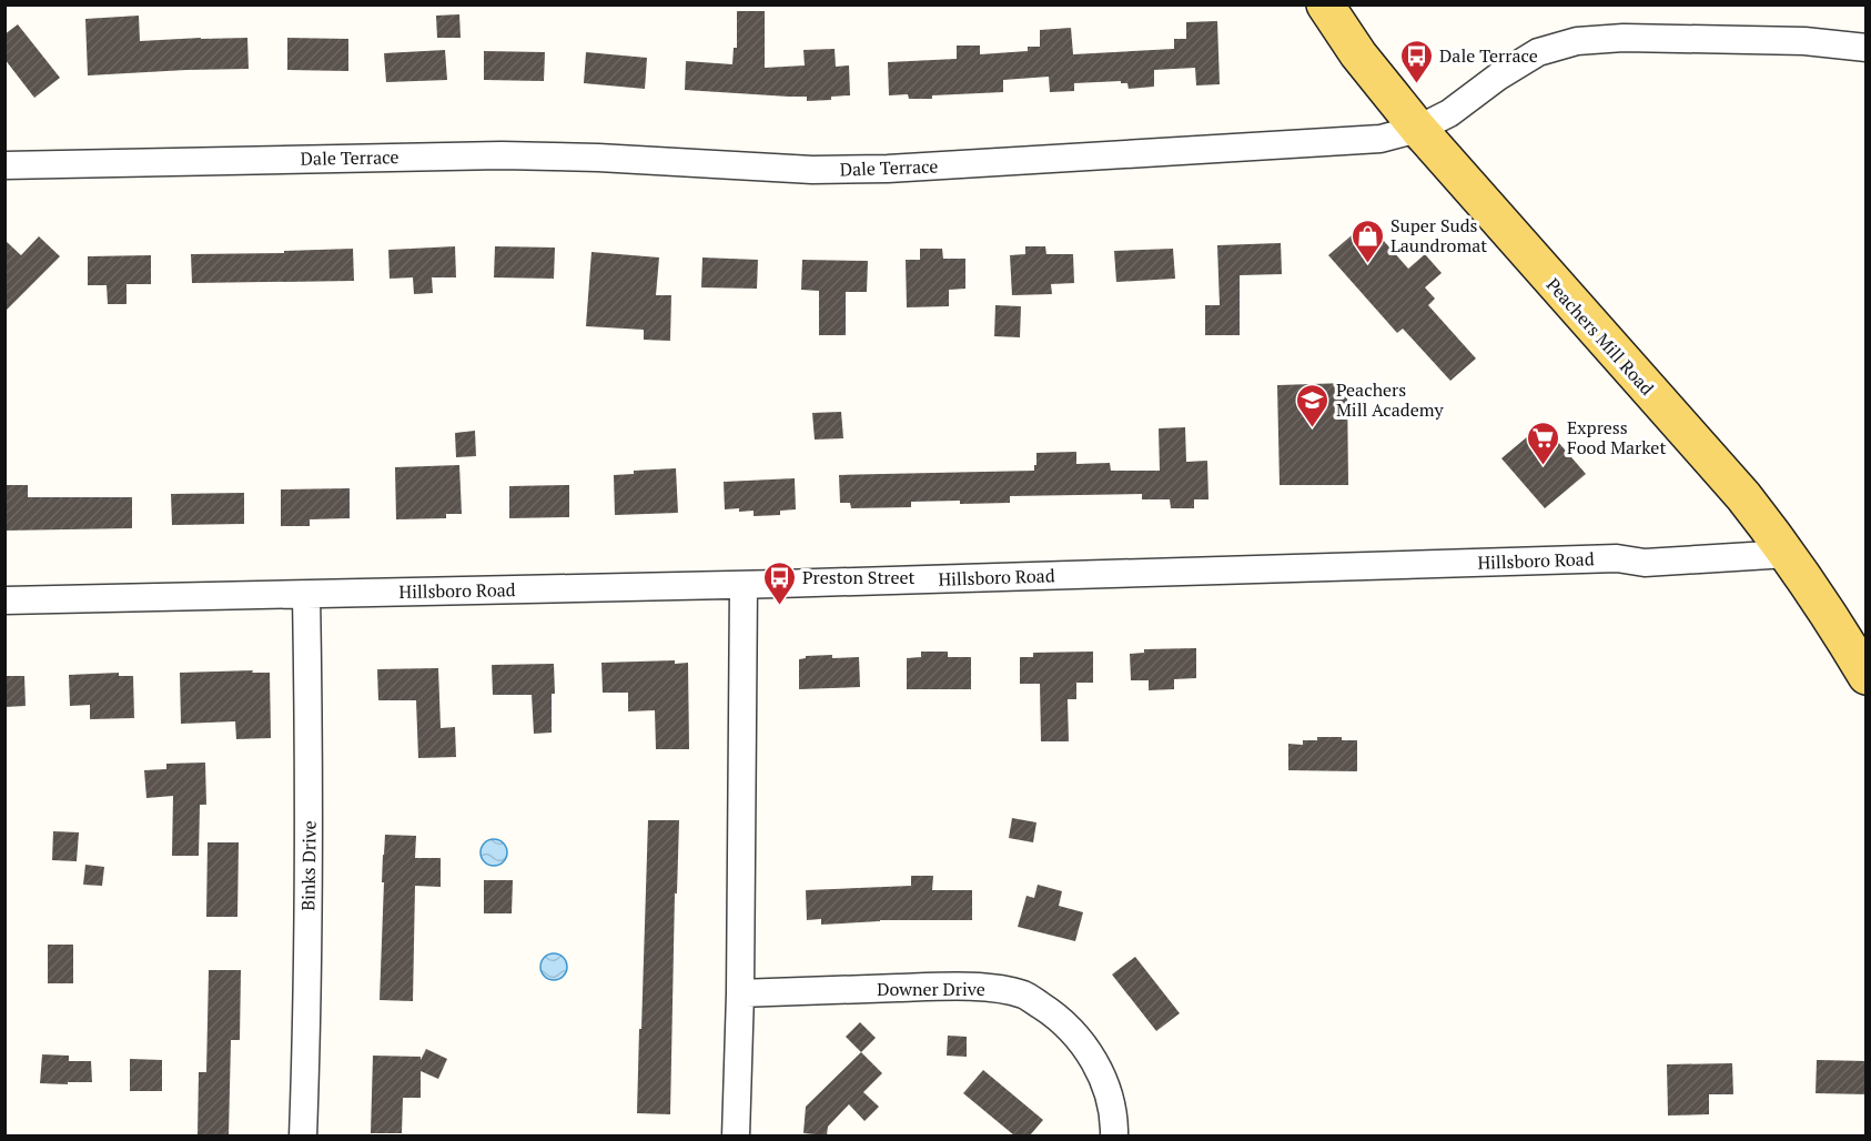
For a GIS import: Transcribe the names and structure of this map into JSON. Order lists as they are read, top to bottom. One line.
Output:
{"streets":{"main road":["Peachers Mill Road"],"street":["Dale Terrace","Hillsboro Road","Binks Drive","Downer Drive"]},"crossings":[["Dale Terrace","Peachers Mill Road"],["Peachers Mill Road","Hillsboro Road"],["Hillsboro Road","Binks Drive"]],"places":{"bus stop":["Dale Terrace","Preston Street"],"shop":["Super Suds Laundromat"],"school or university":["Peachers Mill Academy"],"supermarket":["Express Food Market"]}}
